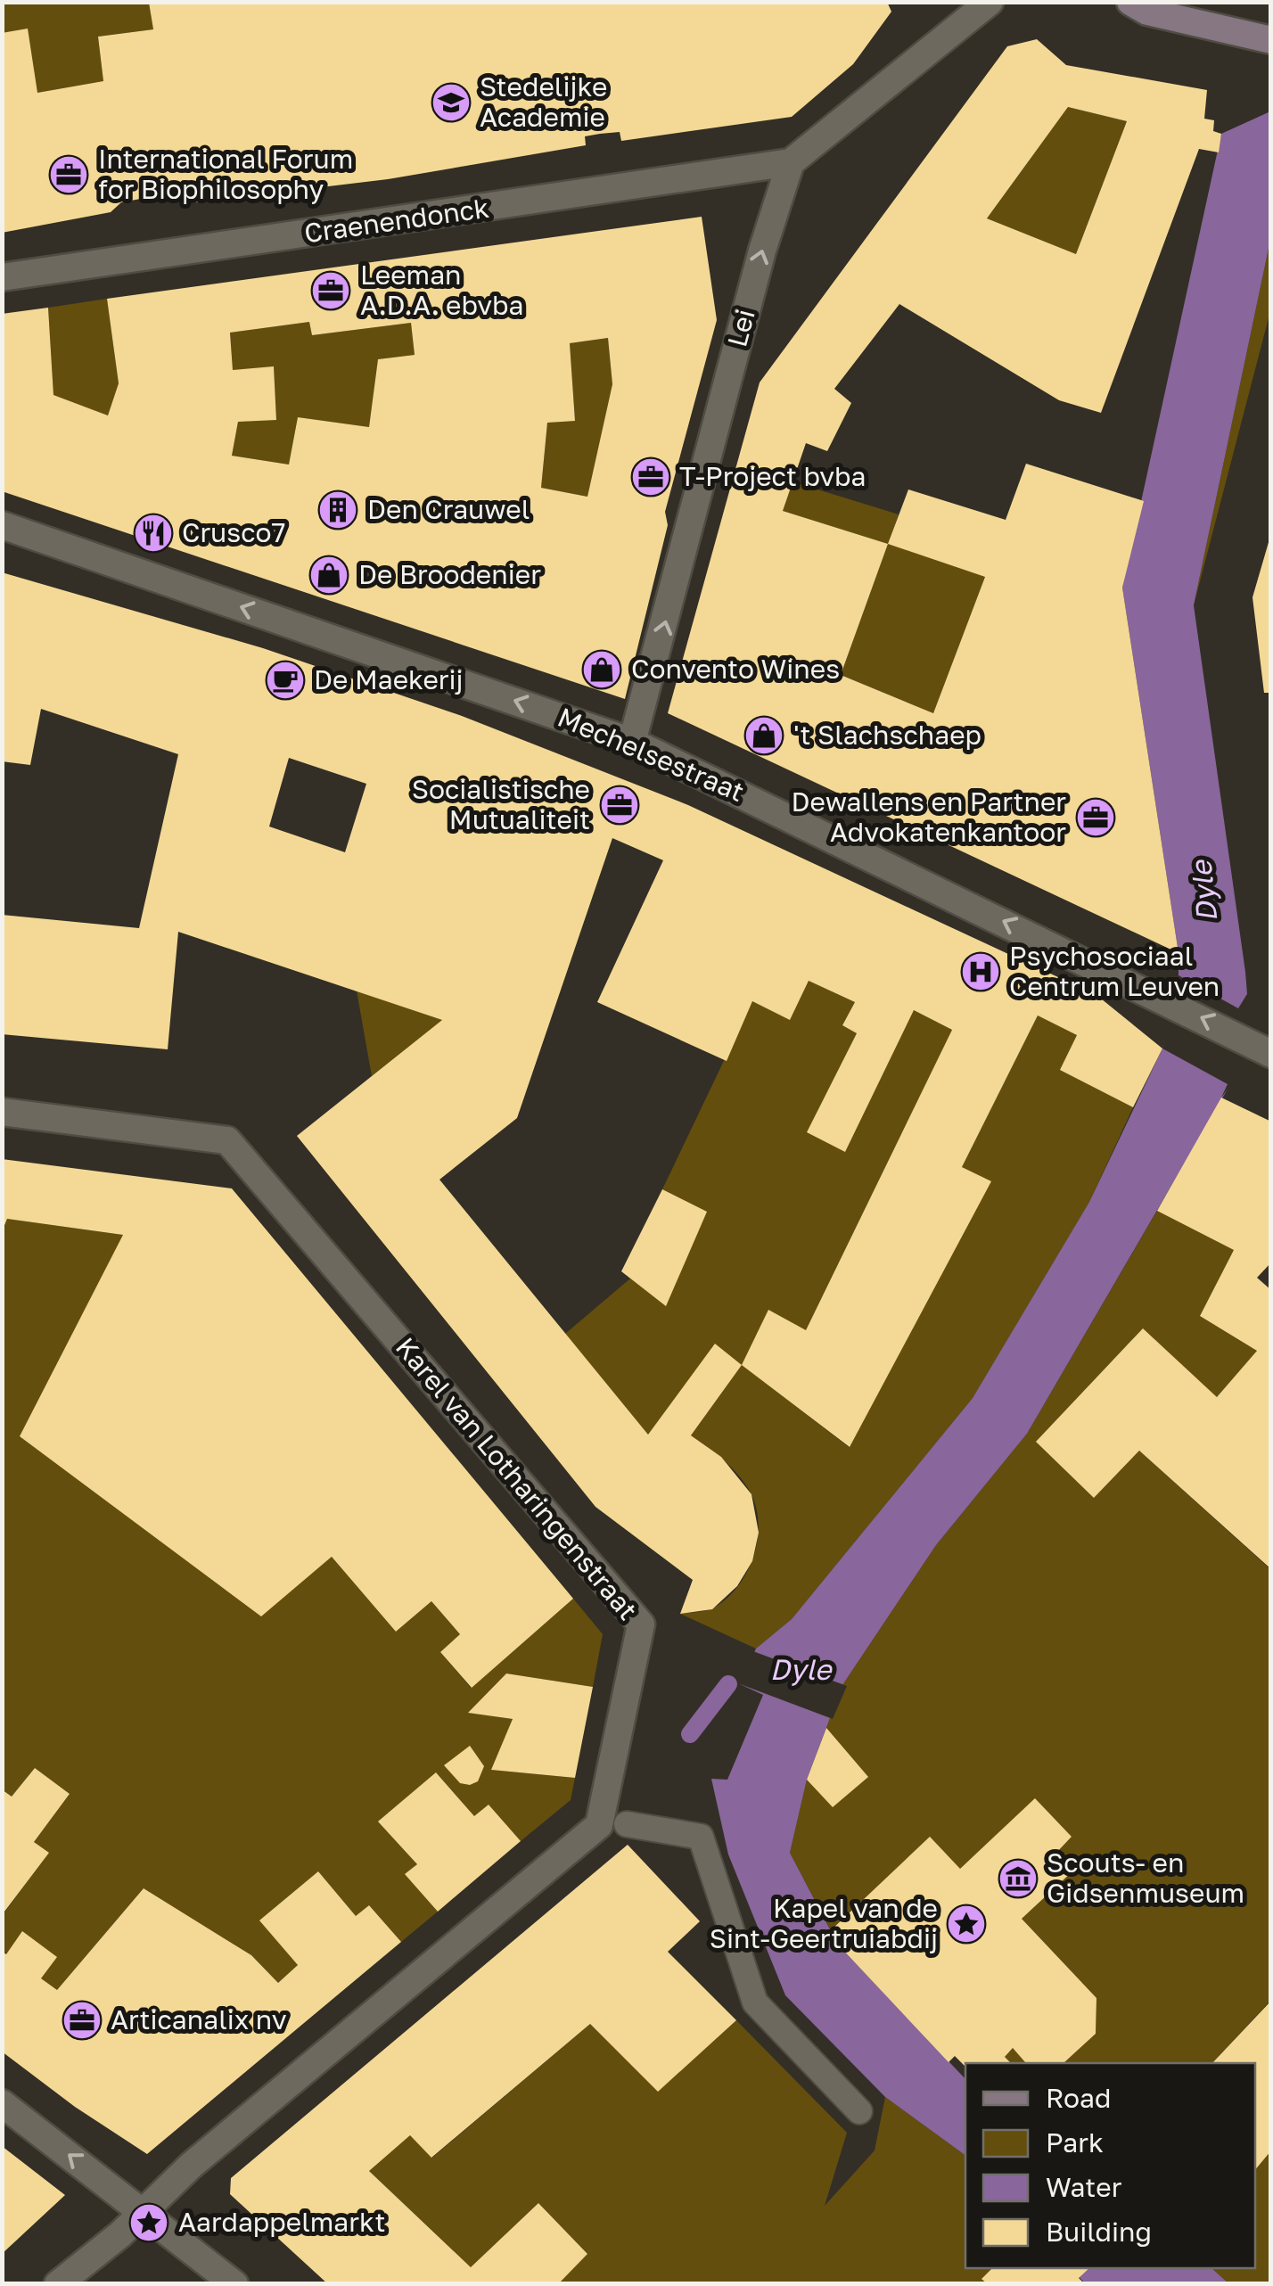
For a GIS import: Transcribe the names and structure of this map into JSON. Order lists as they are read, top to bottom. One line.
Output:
{"streets":{"street":["Craenendonck","Lei","Mechelsestraat","Karel van Lotharingenstraat"]},"crossings":[["Craenendonck","Lei"],["Lei","Mechelsestraat"]],"one_way":["Lei","Mechelsestraat"],"water":["Dyle"],"places":{"school or university":["Stedelijke Academie"],"office":["International Forum for Biophilosophy","Leeman A.D.A. ebvba","T-Project bvba","Socialistische Mutualiteit","Dewallens en Partner Advokatenkantoor","Articanalix nv"],"building":["Den Crauwel"],"restaurant":["Crusco7"],"shop":["De Broodenier","Convento Wines","'t Slachschaep"],"cafe":["De Maekerij"],"hospital":["Psychosociaal Centrum Leuven"],"museum":["Scouts- en Gidsenmuseum"],"place":["Kapel van de Sint-Geertruiabdij","Aardappelmarkt"]},"legend":["Road","Park","Water","Building"]}
